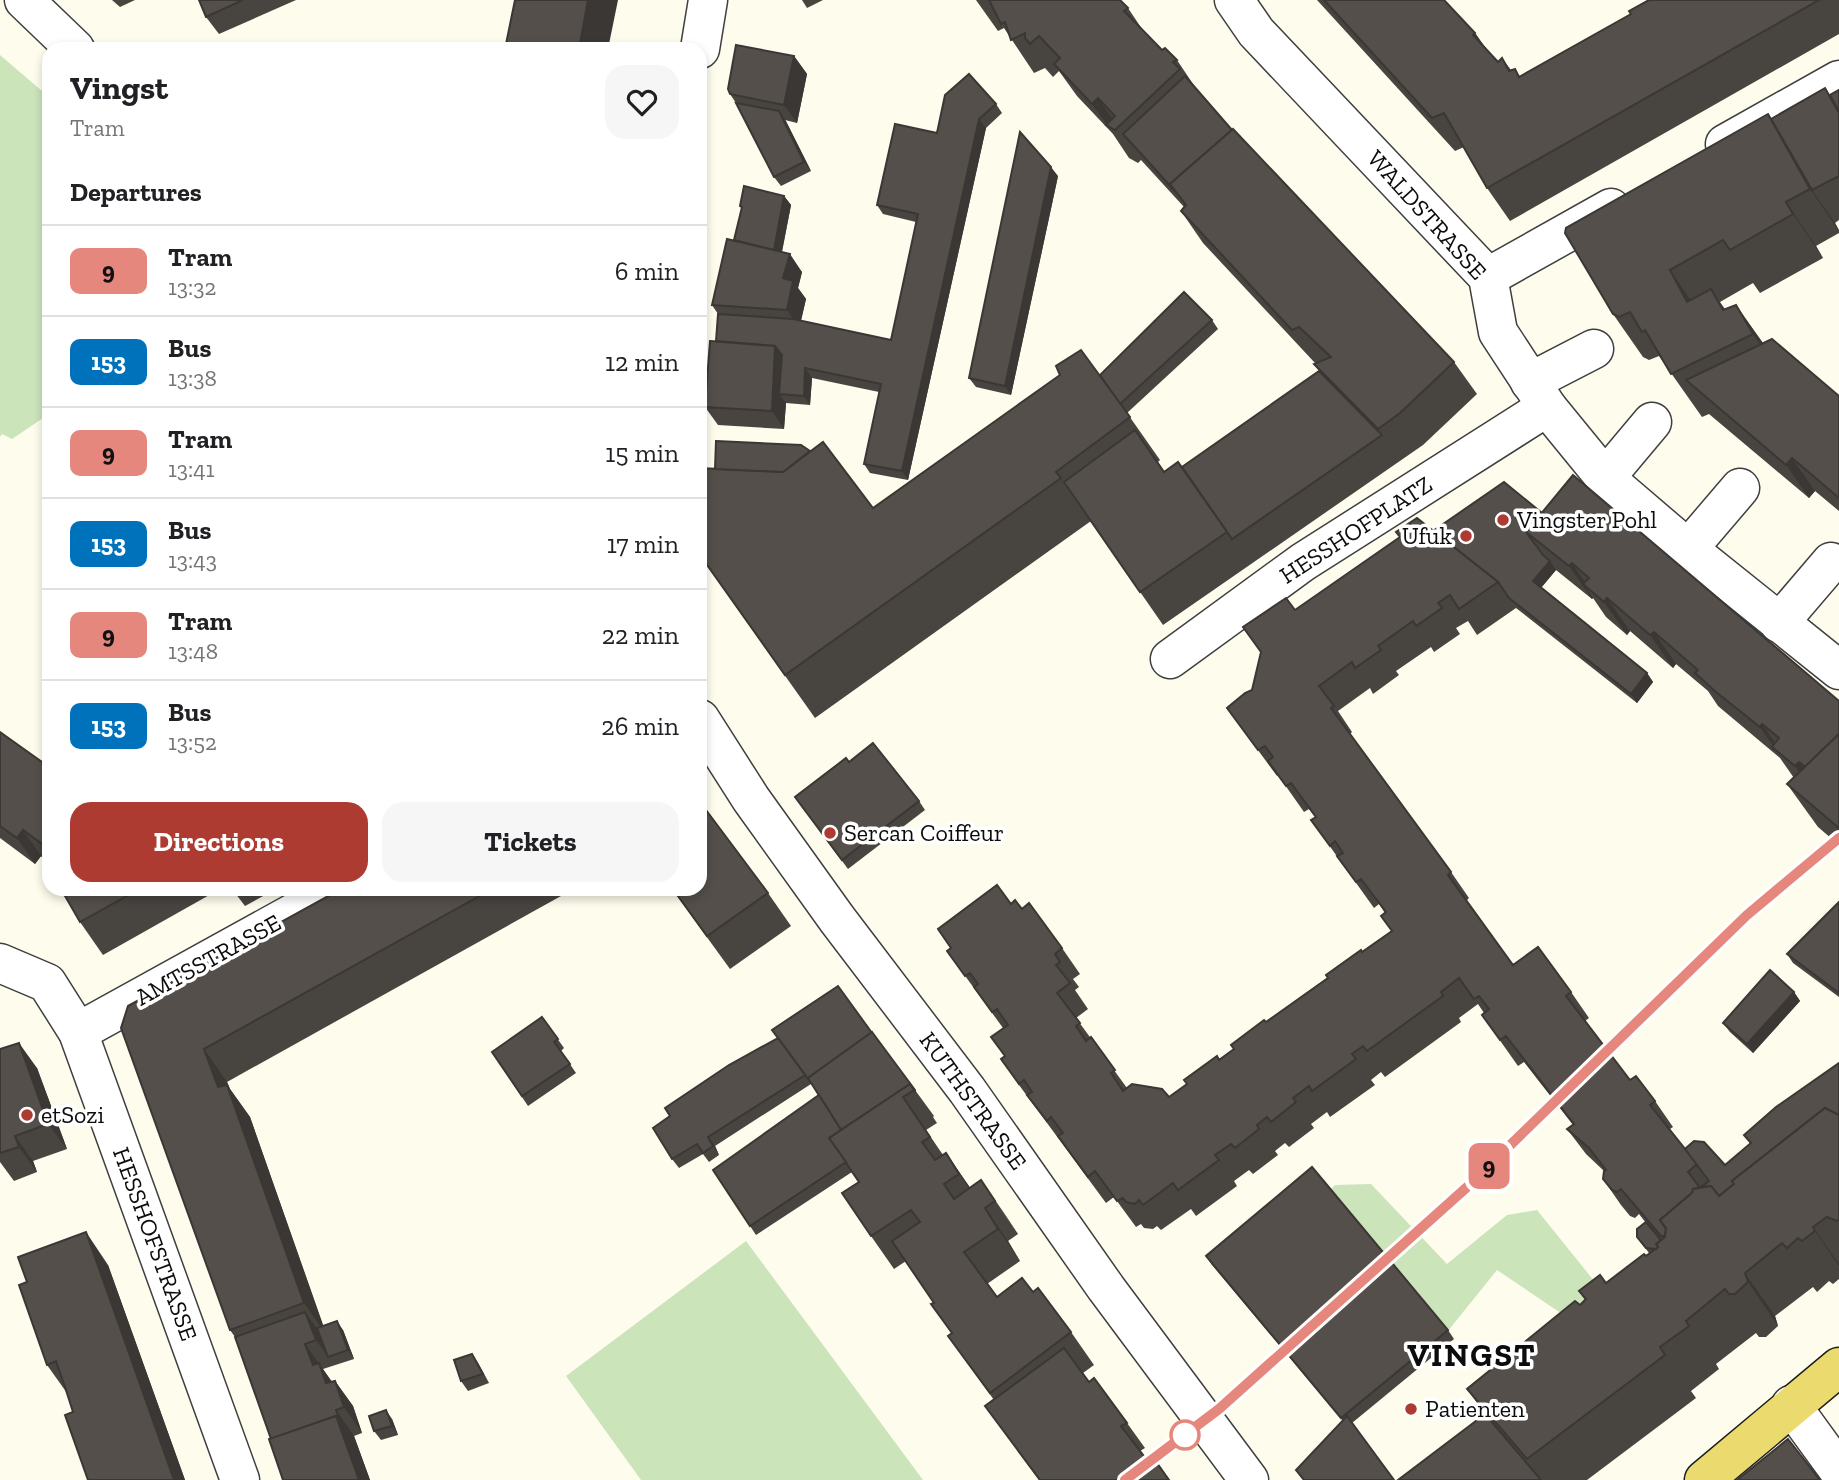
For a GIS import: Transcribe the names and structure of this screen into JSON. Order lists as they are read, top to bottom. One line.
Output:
{"streets":{"street":["WALDSTRASSE","HESSHOFPLATZ","AMTSSTRASSE","KUTHSTRASSE","HESSHOFSTRASSE"]},"crossings":[["WALDSTRASSE","HESSHOFPLATZ"],["AMTSSTRASSE","HESSHOFSTRASSE"]],"districts":["VINGST"],"places":["Vingster Pohl","Ufuk","Sercan Coiffeur","etSozi","Patienten"],"lines":["tram line 9"],"page":{"on_map":"9","heading":[["Vingst","Tram"],"Departures"],"list":[{"mark":"9","name":"Tram","note":"13:32","value":"6 min"},{"mark":"153","name":"Bus","note":"13:38","value":"12 min"},{"mark":"9","name":"Tram","note":"13:41","value":"15 min"},{"mark":"153","name":"Bus","note":"13:43","value":"17 min"},{"mark":"9","name":"Tram","note":"13:48","value":"22 min"},{"mark":"153","name":"Bus","note":"13:52","value":"26 min"}],"buttons":["Directions","Tickets"]}}
